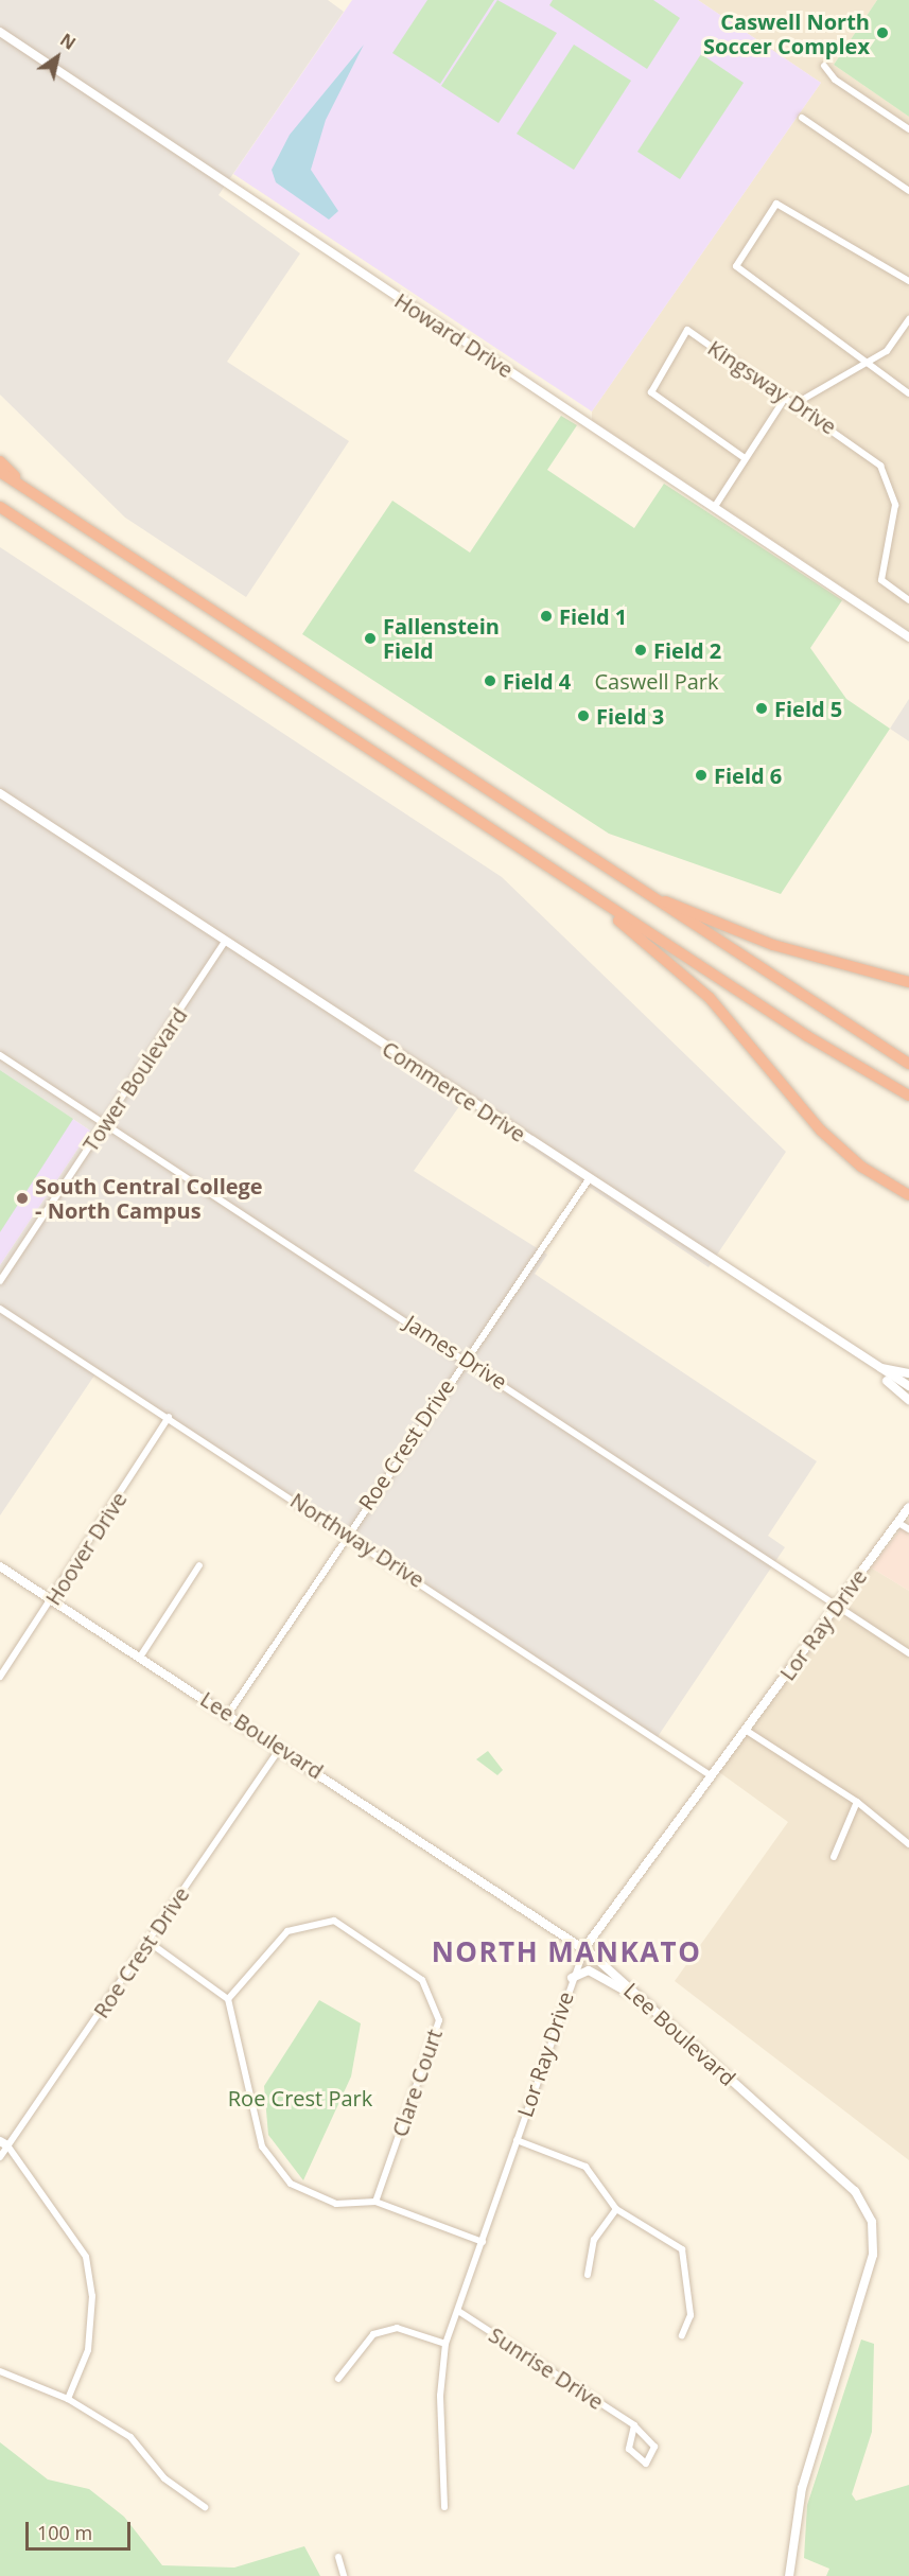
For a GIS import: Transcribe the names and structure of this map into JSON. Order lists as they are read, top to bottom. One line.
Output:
{"streets":{"street":["Howard Drive","Kingsway Drive","Tower Boulevard","Commerce Drive","James Drive","Roe Crest Drive","Northway Drive","Hoover Drive","Lor Ray Drive","Lee Boulevard","Clare Court","Sunrise Drive"]},"crossings":[["Tower Boulevard","Commerce Drive"],["Tower Boulevard","James Drive"],["Commerce Drive","Roe Crest Drive"],["James Drive","Roe Crest Drive"],["James Drive","Lor Ray Drive"],["Roe Crest Drive","Northway Drive"],["Roe Crest Drive","Lee Boulevard"],["Northway Drive","Hoover Drive"],["Northway Drive","Lor Ray Drive"],["Hoover Drive","Lee Boulevard"],["Lor Ray Drive","Lee Boulevard"],["Lor Ray Drive","Sunrise Drive"]],"districts":["NORTH MANKATO"],"parks":["Caswell Park","Roe Crest Park"],"places":["Caswell North Soccer Complex","Field 1","Fallenstein Field","Field 2","Field 4","Field 5","Field 3","Field 6","South Central College - North Campus"],"scale_bar":"100 m","north":"top right"}
